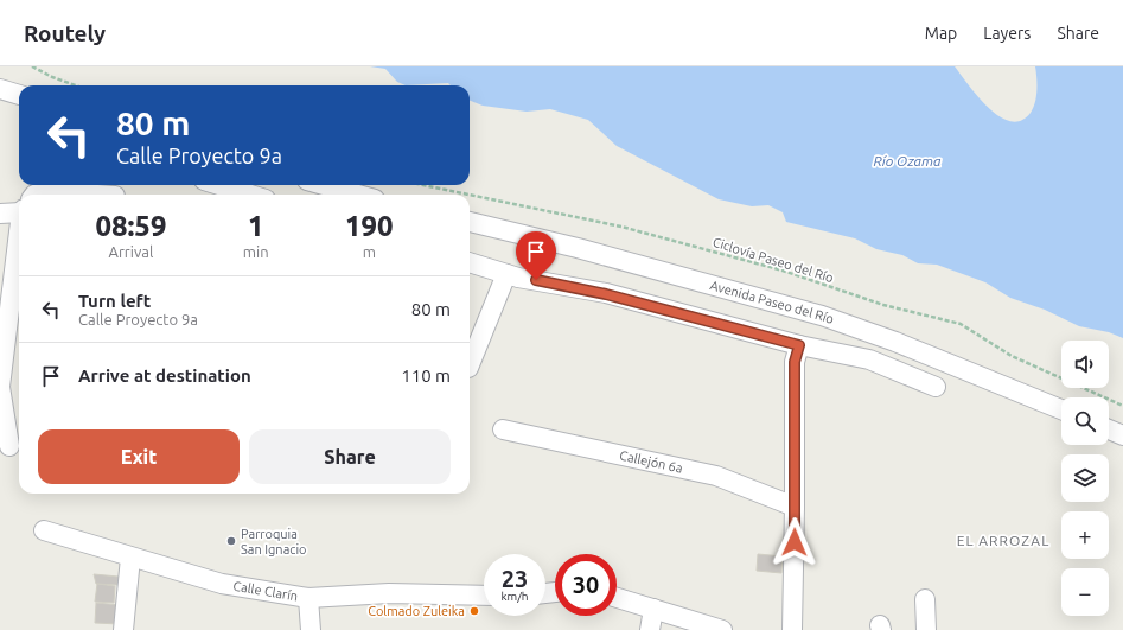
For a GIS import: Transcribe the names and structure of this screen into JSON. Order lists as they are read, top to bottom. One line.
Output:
{"streets":{"street":["Avenida Paseo del Río","Callejón 6a","Calle Clarín"],"path":["Ciclovía Paseo del Río"]},"districts":["EL ARROZAL"],"water":["Río Ozama"],"places":["Parroquia San Ignacio","Colmado Zuleika"],"page":{"header":"Routely","nav":["Map","Layers","Share"],"turn":["80 m","Calle Proyecto 9a"],"eta":["08:59","Arrival","1","min","190","m"],"list":[{"name":"Turn left","note":"Calle Proyecto 9a","value":"80 m"},{"name":"Arrive at destination","value":"110 m"}],"map_buttons":["+","−"],"buttons":["Exit","Share"],"speed":"23 km/h","limit":"30"}}
